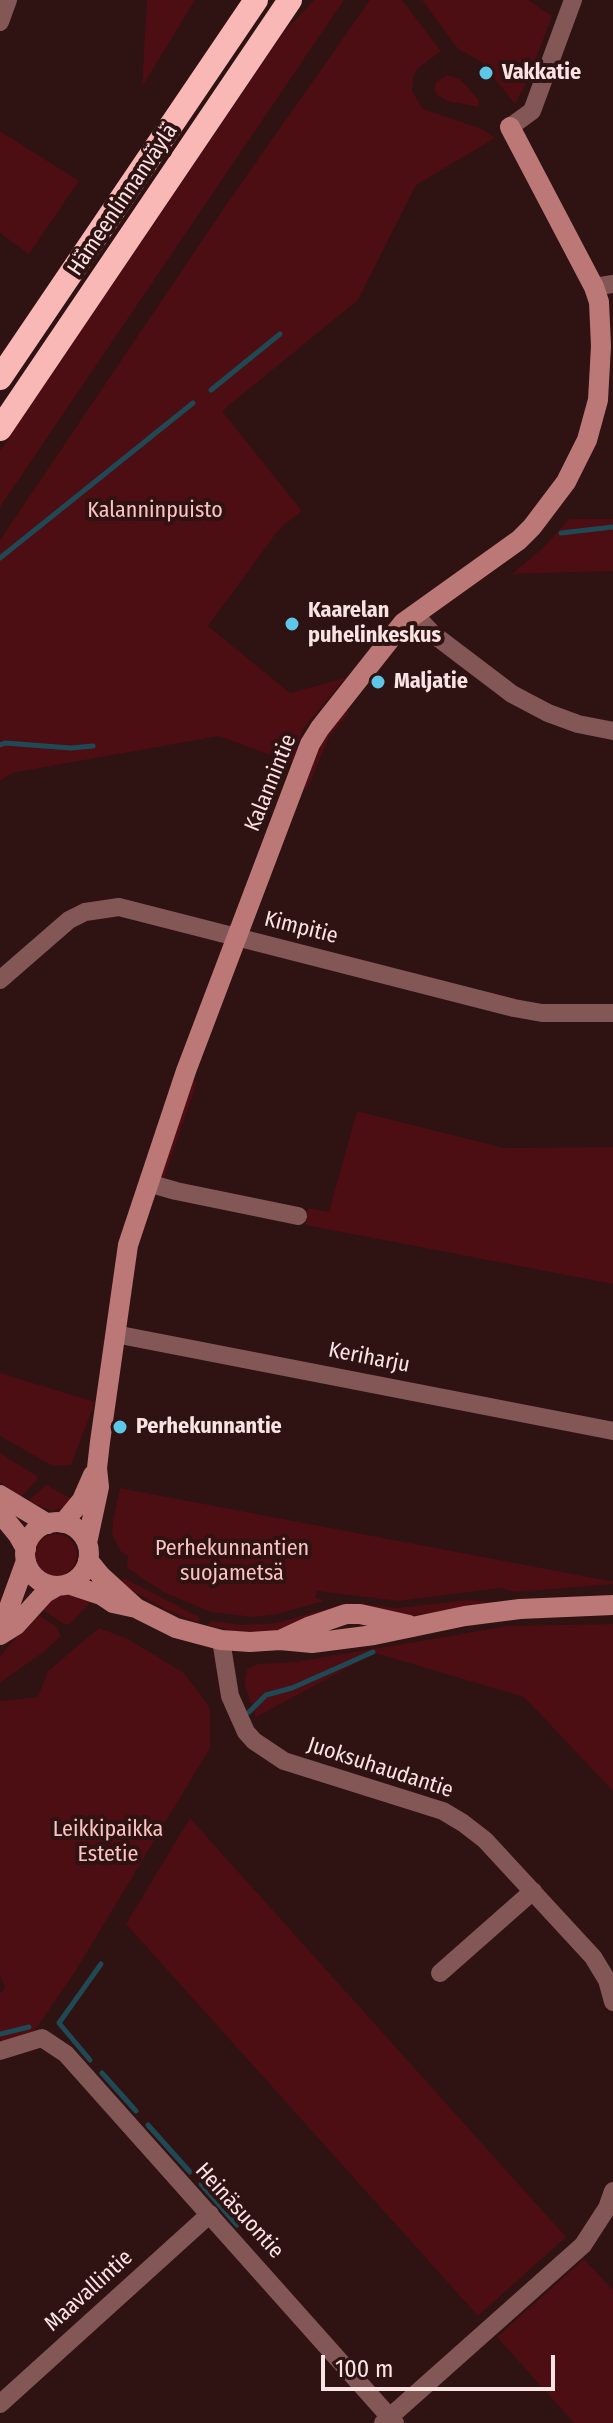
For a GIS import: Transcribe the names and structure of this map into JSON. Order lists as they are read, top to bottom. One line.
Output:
{"streets":{"highway":["Hämeenlinnanväylä"],"street":["Kalannintie","Kimpitie","Keriharju","Juoksuhaudantie","Heinäsuontie","Maavallintie"]},"crossings":[["Kalannintie","Kimpitie"],["Kalannintie","Keriharju"],["Heinäsuontie","Maavallintie"]],"parks":["Kalanninpuisto","Perhekunnantien suojametsä","Leikkipaikka Estetie"],"places":["Vakkatie","Kaarelan puhelinkeskus","Maljatie","Perhekunnantie"],"scale_bar":"100 m"}
